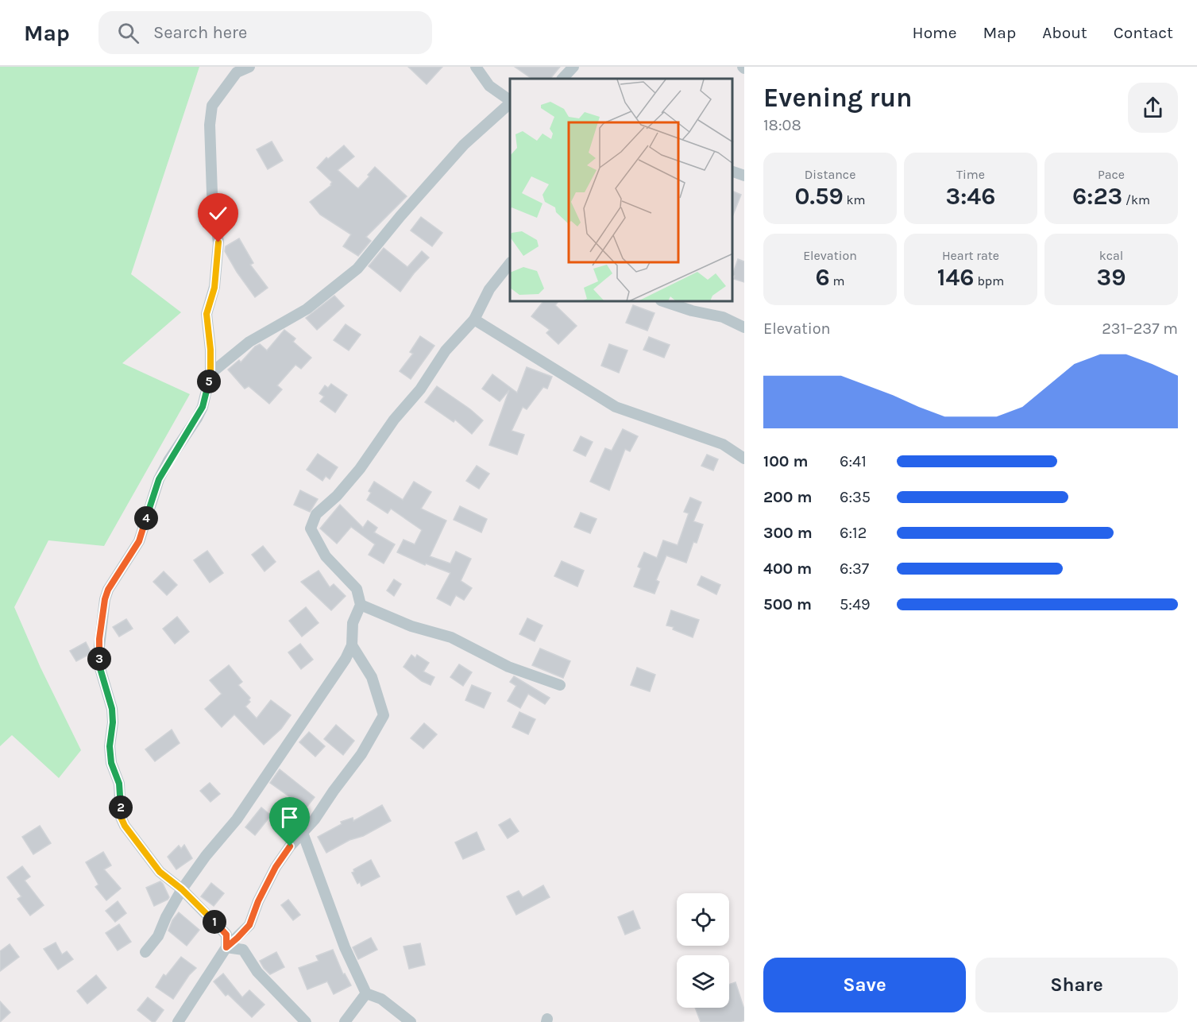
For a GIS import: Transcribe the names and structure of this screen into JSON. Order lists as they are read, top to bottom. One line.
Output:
{"page":{"header":"Map","search":"Search here","nav":["Home","Map","About","Contact"],"heading":["Evening run","18:08"],"stats":[["Distance","0.59 km"],["Time","3:46"],["Pace","6:23 /km"],["Elevation","6 m"],["Heart rate","146 bpm"],["kcal","39"]],"chart":["Elevation","231–237 m"],"pins":["5","4","3","2","1"],"list":[{"name":"100 m","note":"6:41"},{"name":"200 m","note":"6:35"},{"name":"300 m","note":"6:12"},{"name":"400 m","note":"6:37"},{"name":"500 m","note":"5:49"}],"buttons":["Save","Share"]}}
